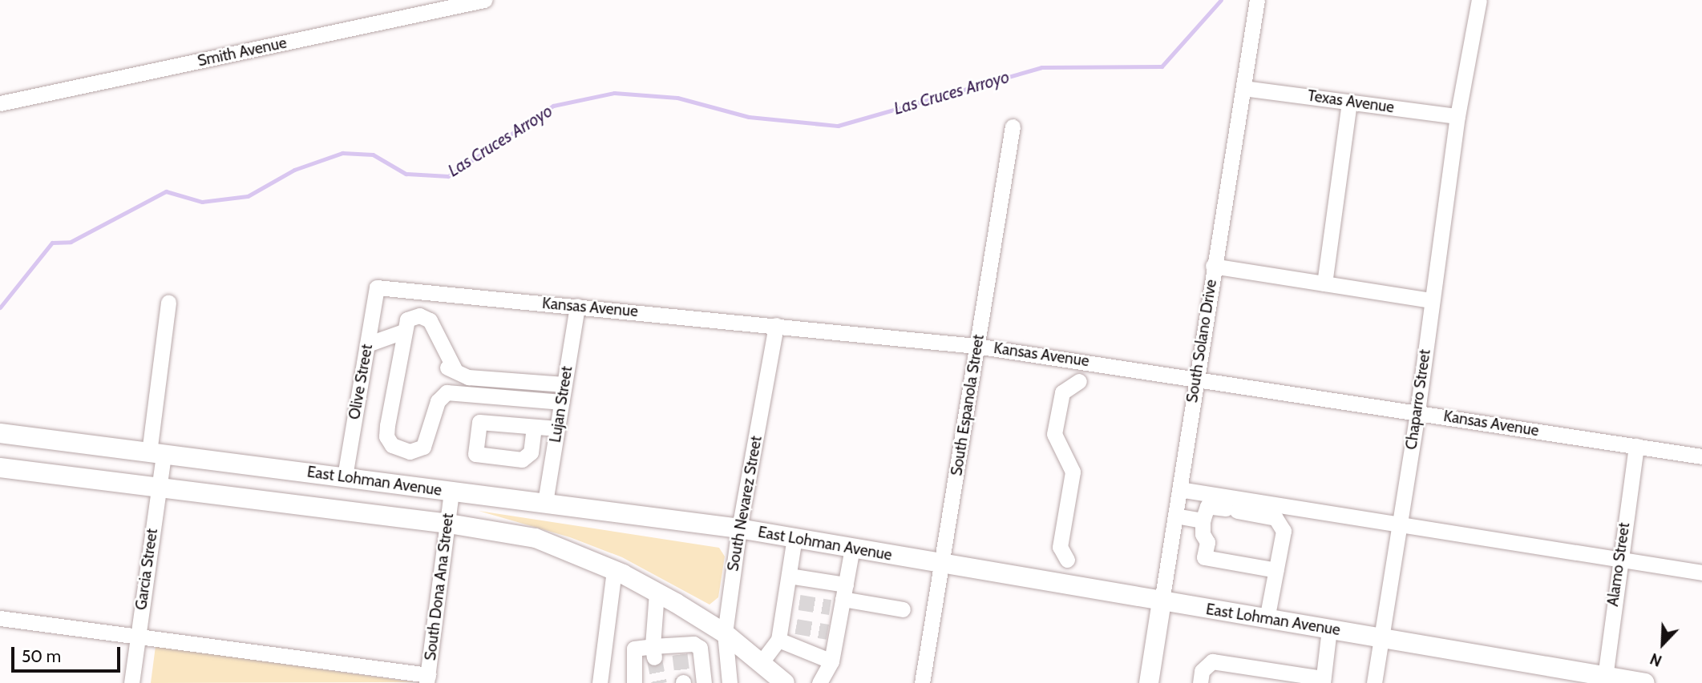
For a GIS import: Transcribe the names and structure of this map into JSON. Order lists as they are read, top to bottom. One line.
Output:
{"streets":{"main road":["South Solano Drive","East Lohman Avenue"],"street":["Smith Avenue","Texas Avenue","Kansas Avenue","Olive Street","Chaparro Street","Lujan Street","South Espanola Street","South Nevarez Street","Alamo Street","Garcia Street","South Dona Ana Street"]},"crossings":[["Texas Avenue","South Solano Drive"],["Texas Avenue","Chaparro Street"],["Kansas Avenue","South Solano Drive"],["Kansas Avenue","Olive Street"],["Kansas Avenue","Chaparro Street"],["Kansas Avenue","Lujan Street"],["Kansas Avenue","South Espanola Street"],["Kansas Avenue","South Nevarez Street"],["Kansas Avenue","Alamo Street"],["South Solano Drive","East Lohman Avenue"],["Olive Street","East Lohman Avenue"],["Chaparro Street","East Lohman Avenue"],["Lujan Street","East Lohman Avenue"],["South Espanola Street","East Lohman Avenue"],["East Lohman Avenue","South Nevarez Street"],["East Lohman Avenue","Alamo Street"],["East Lohman Avenue","Garcia Street"],["East Lohman Avenue","South Dona Ana Street"]],"water":["Las Cruces Arroyo"],"scale_bar":"50 m","north":"bottom left"}
